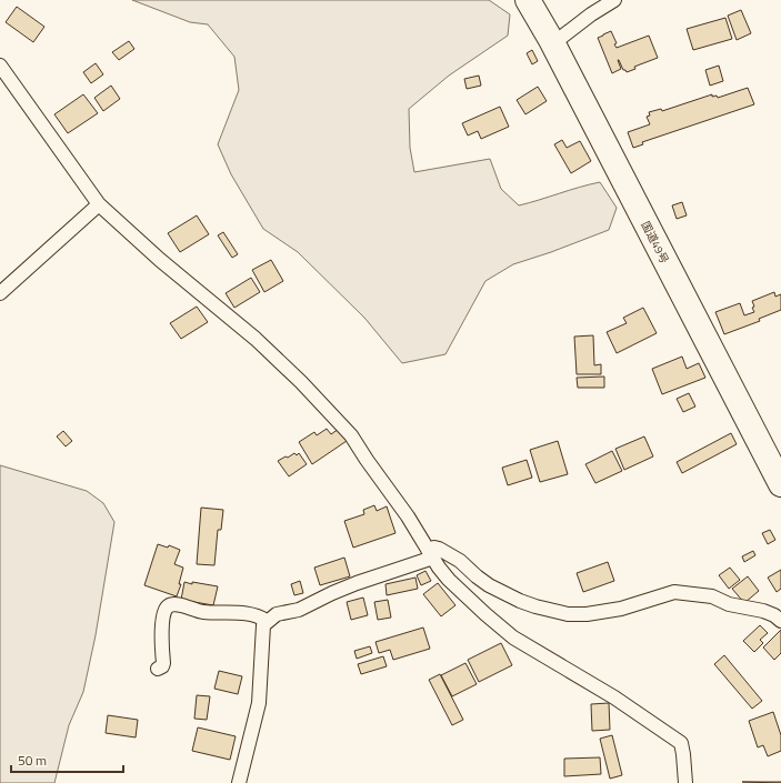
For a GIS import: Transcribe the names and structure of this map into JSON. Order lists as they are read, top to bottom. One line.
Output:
{"streets":{"highway":["国道49号"]},"scale_bar":"50 m"}
